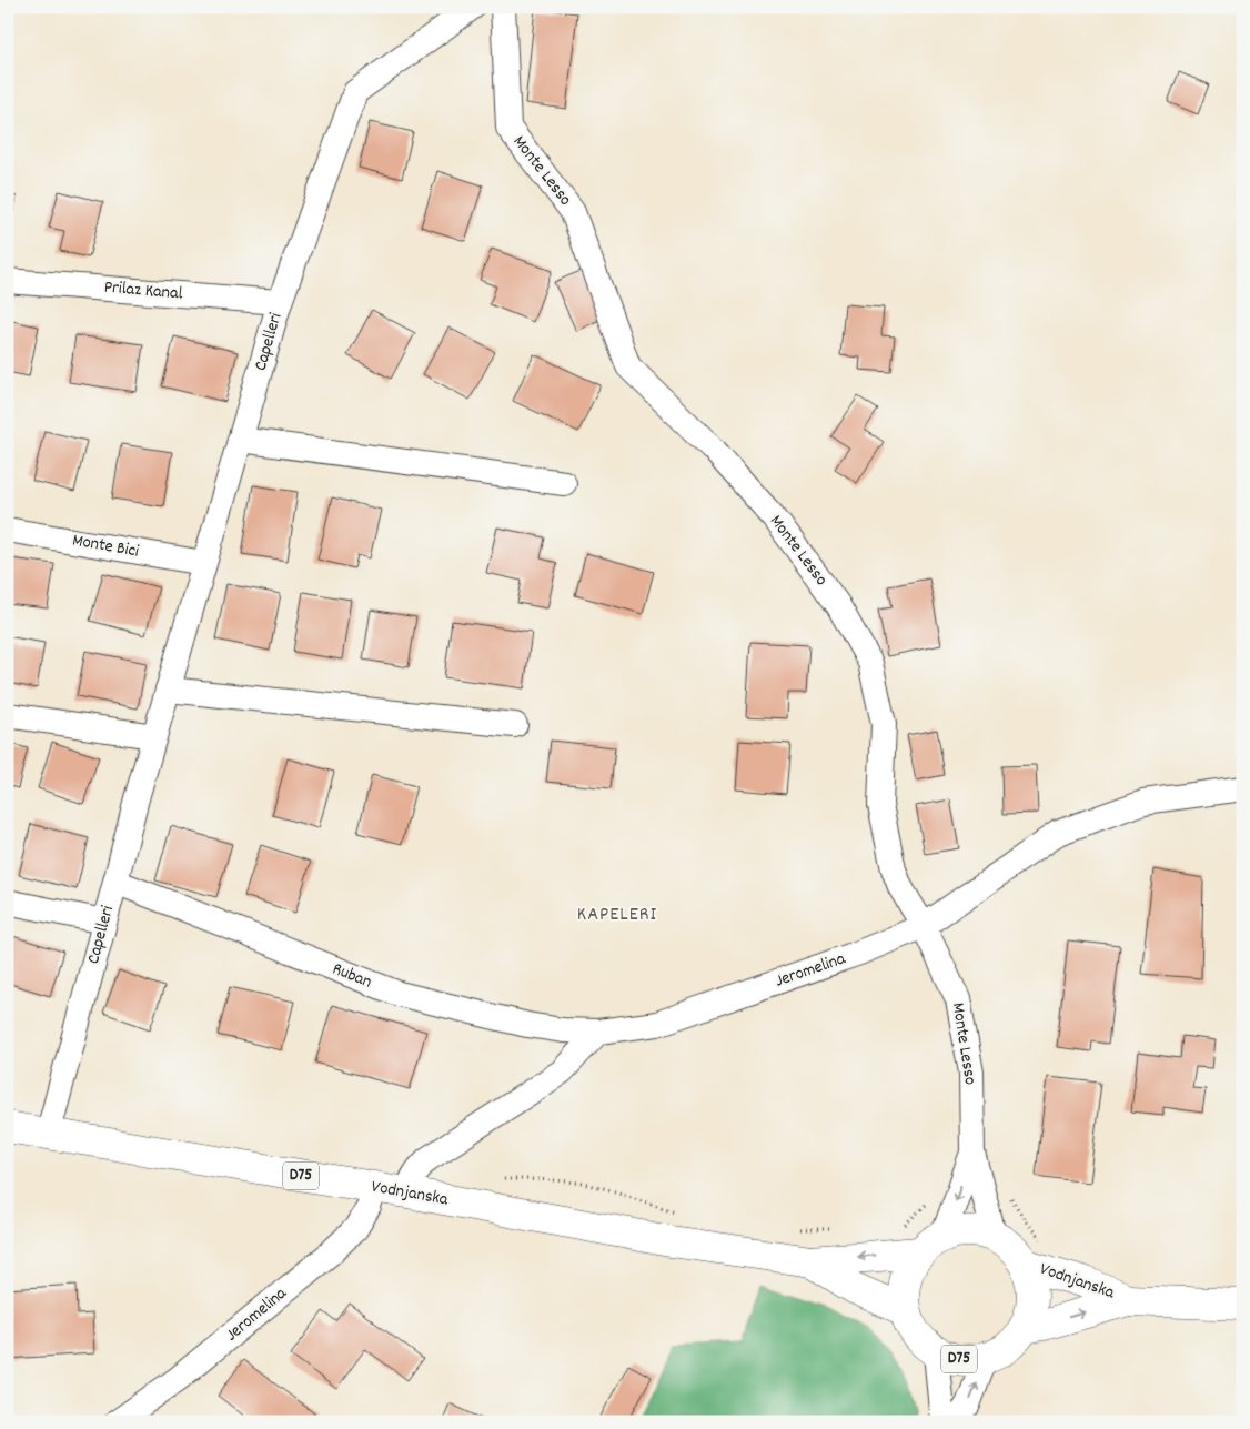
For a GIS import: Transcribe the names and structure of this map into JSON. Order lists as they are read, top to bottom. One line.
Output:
{"streets":{"main road":["D75","Vodnjanska"],"street":["Monte Lesso","Prilaz Kanal","Capelleri","Monte Bici","Jeromelina","Ruban"]},"crossings":[["Monte Lesso","Jeromelina"],["Monte Lesso","Vodnjanska"],["Prilaz Kanal","Capelleri"],["Capelleri","Monte Bici"],["Capelleri","Ruban"],["Capelleri","Vodnjanska"],["Jeromelina","Ruban"],["Jeromelina","Vodnjanska"]],"districts":["KAPELERI"]}
